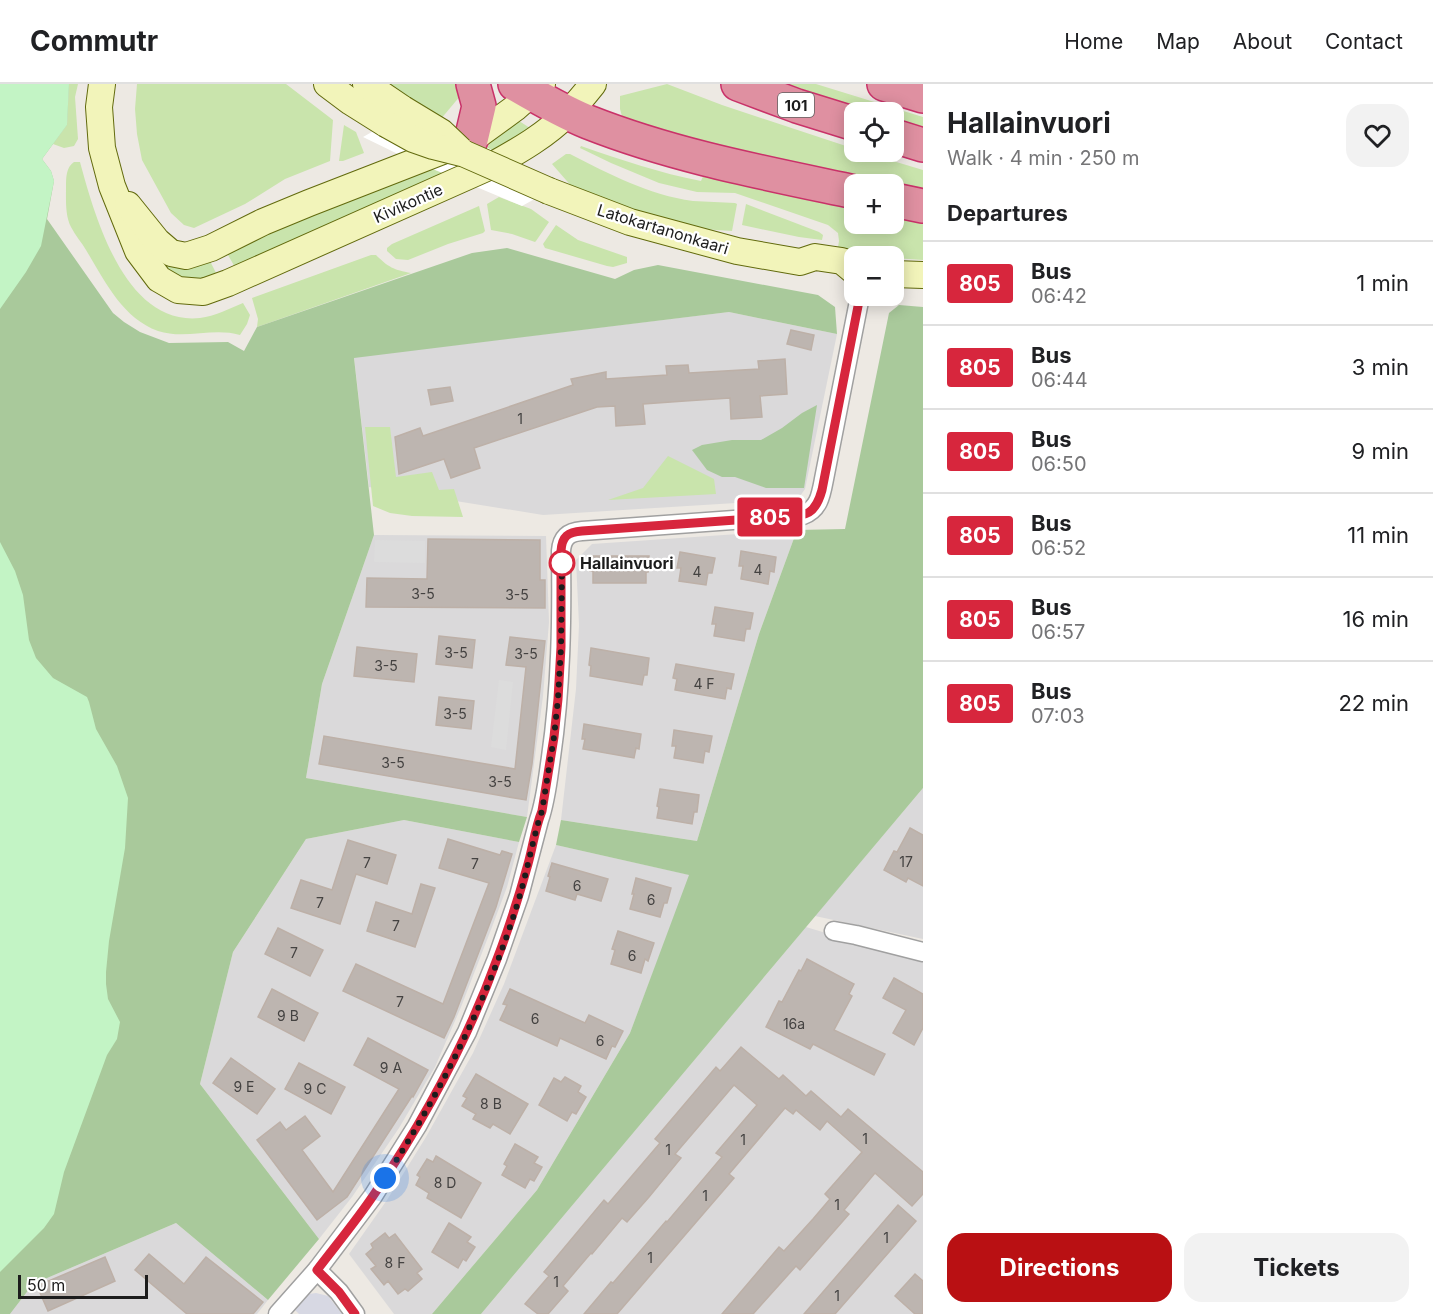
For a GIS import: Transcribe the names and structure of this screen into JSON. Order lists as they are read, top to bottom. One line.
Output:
{"streets":{"highway":["101"],"street":["Kivikontie","Latokartanonkaari"]},"places":["Hallainvuori"],"lines":["bus line 805"],"house_numbers":["1","4","4","3-5","3-5","3-5","3-5","3-5","4 F","3-5","3-5","3-5","17","7","7","6","6","7","7","7","6","7","9 B","6","16a","6","9 A","9 E","9 C","8 B","1","1","1","8 D","1","1","1","1","8 F","1","1"],"scale_bar":"50 m","page":{"header":"Commutr","nav":["Home","Map","About","Contact"],"on_map":"805","heading":[["Hallainvuori","Walk · 4 min · 250 m"],"Departures"],"map_buttons":["+","−"],"list":[{"mark":"805","name":"Bus","note":"06:42","value":"1 min"},{"mark":"805","name":"Bus","note":"06:44","value":"3 min"},{"mark":"805","name":"Bus","note":"06:50","value":"9 min"},{"mark":"805","name":"Bus","note":"06:52","value":"11 min"},{"mark":"805","name":"Bus","note":"06:57","value":"16 min"},{"mark":"805","name":"Bus","note":"07:03","value":"22 min"}],"buttons":["Directions","Tickets"],"scale":"50 m"}}
